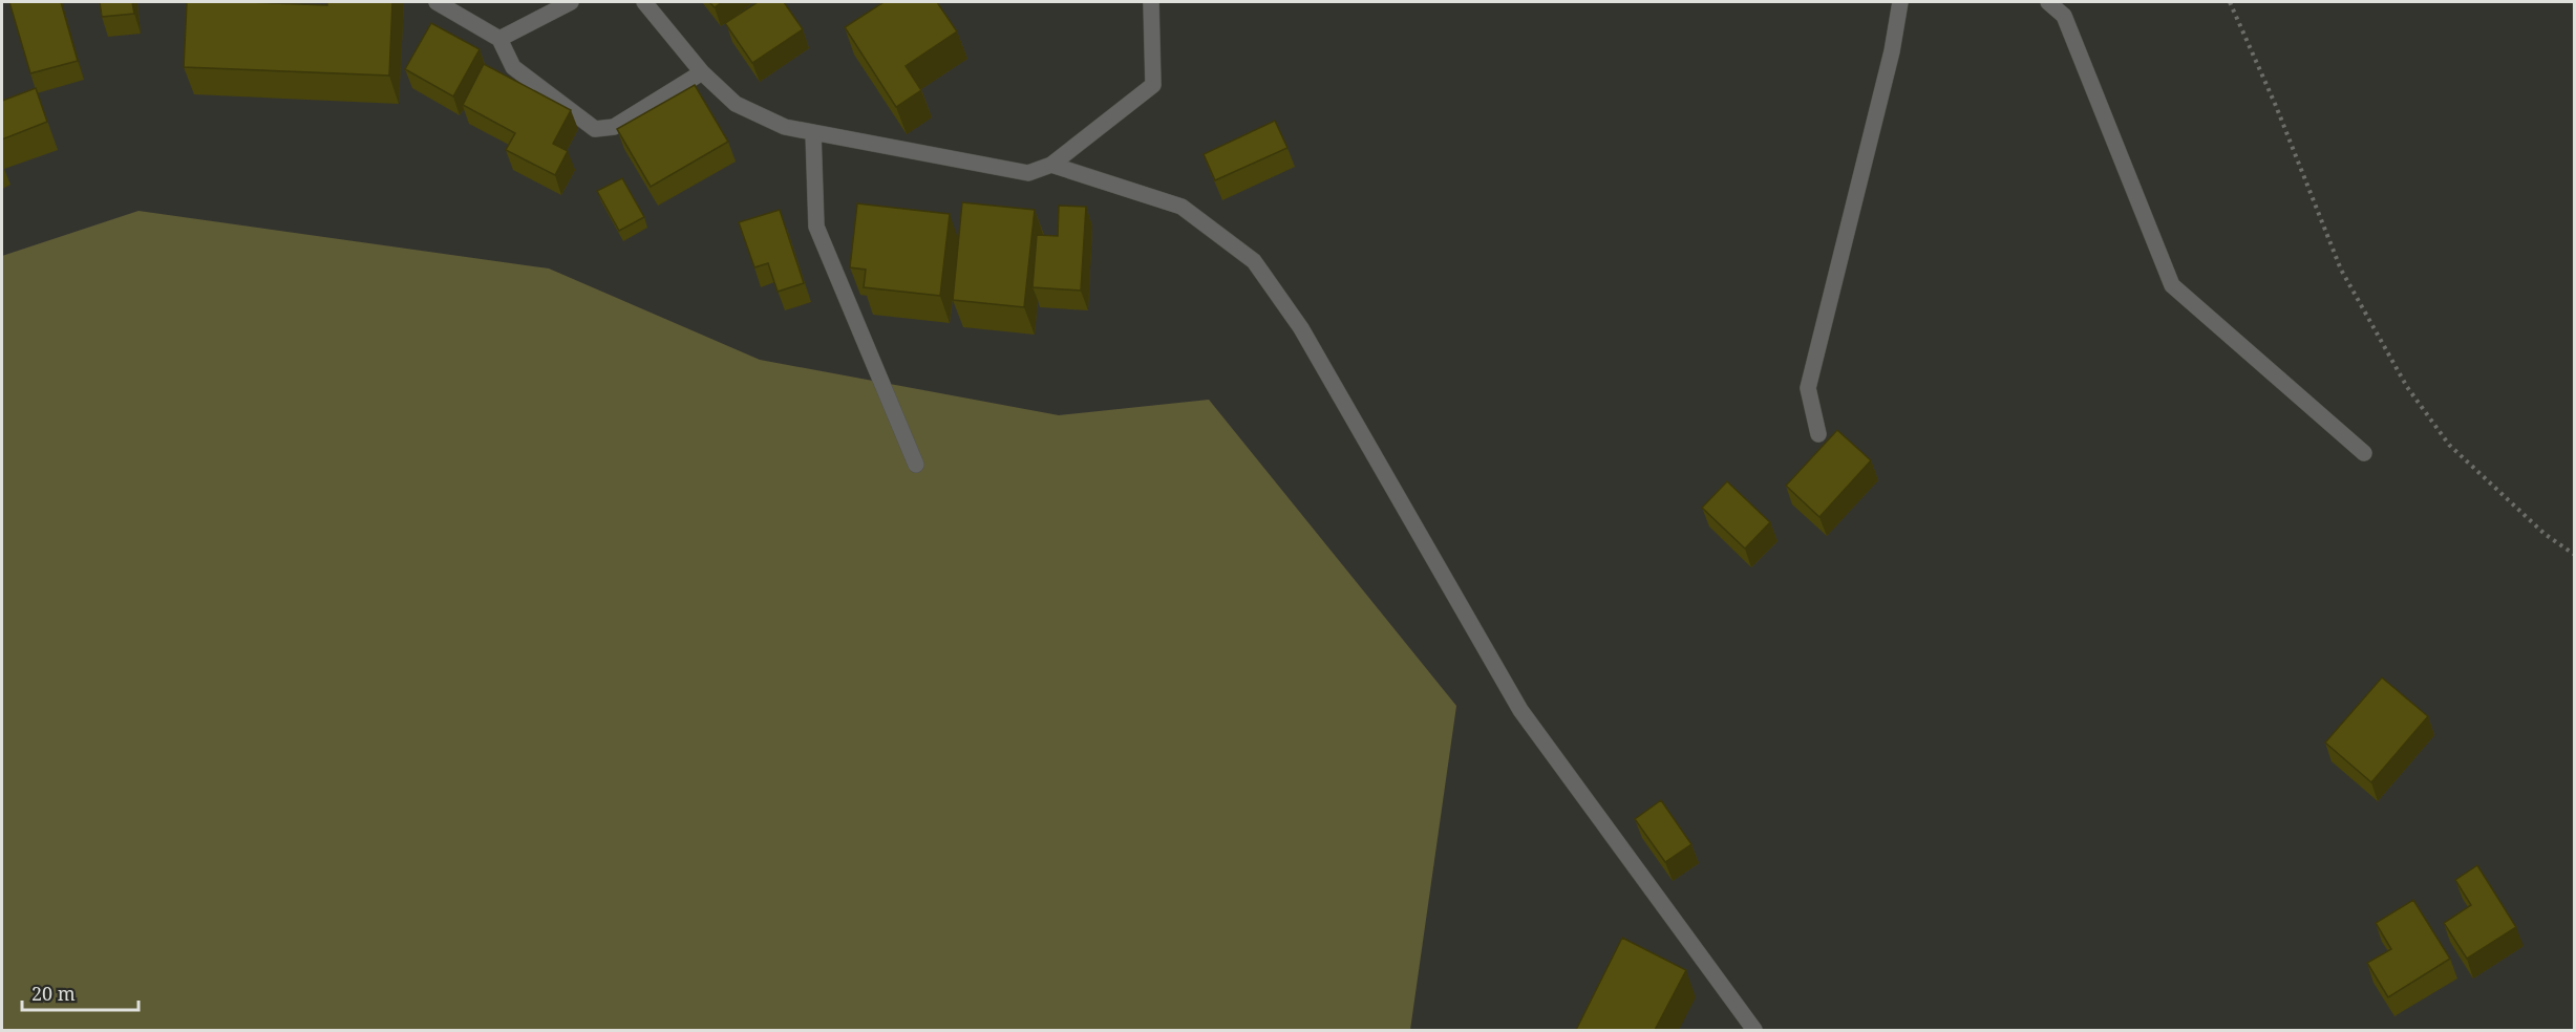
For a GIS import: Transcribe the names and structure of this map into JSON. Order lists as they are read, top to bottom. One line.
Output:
{"scale_bar":"20 m"}
